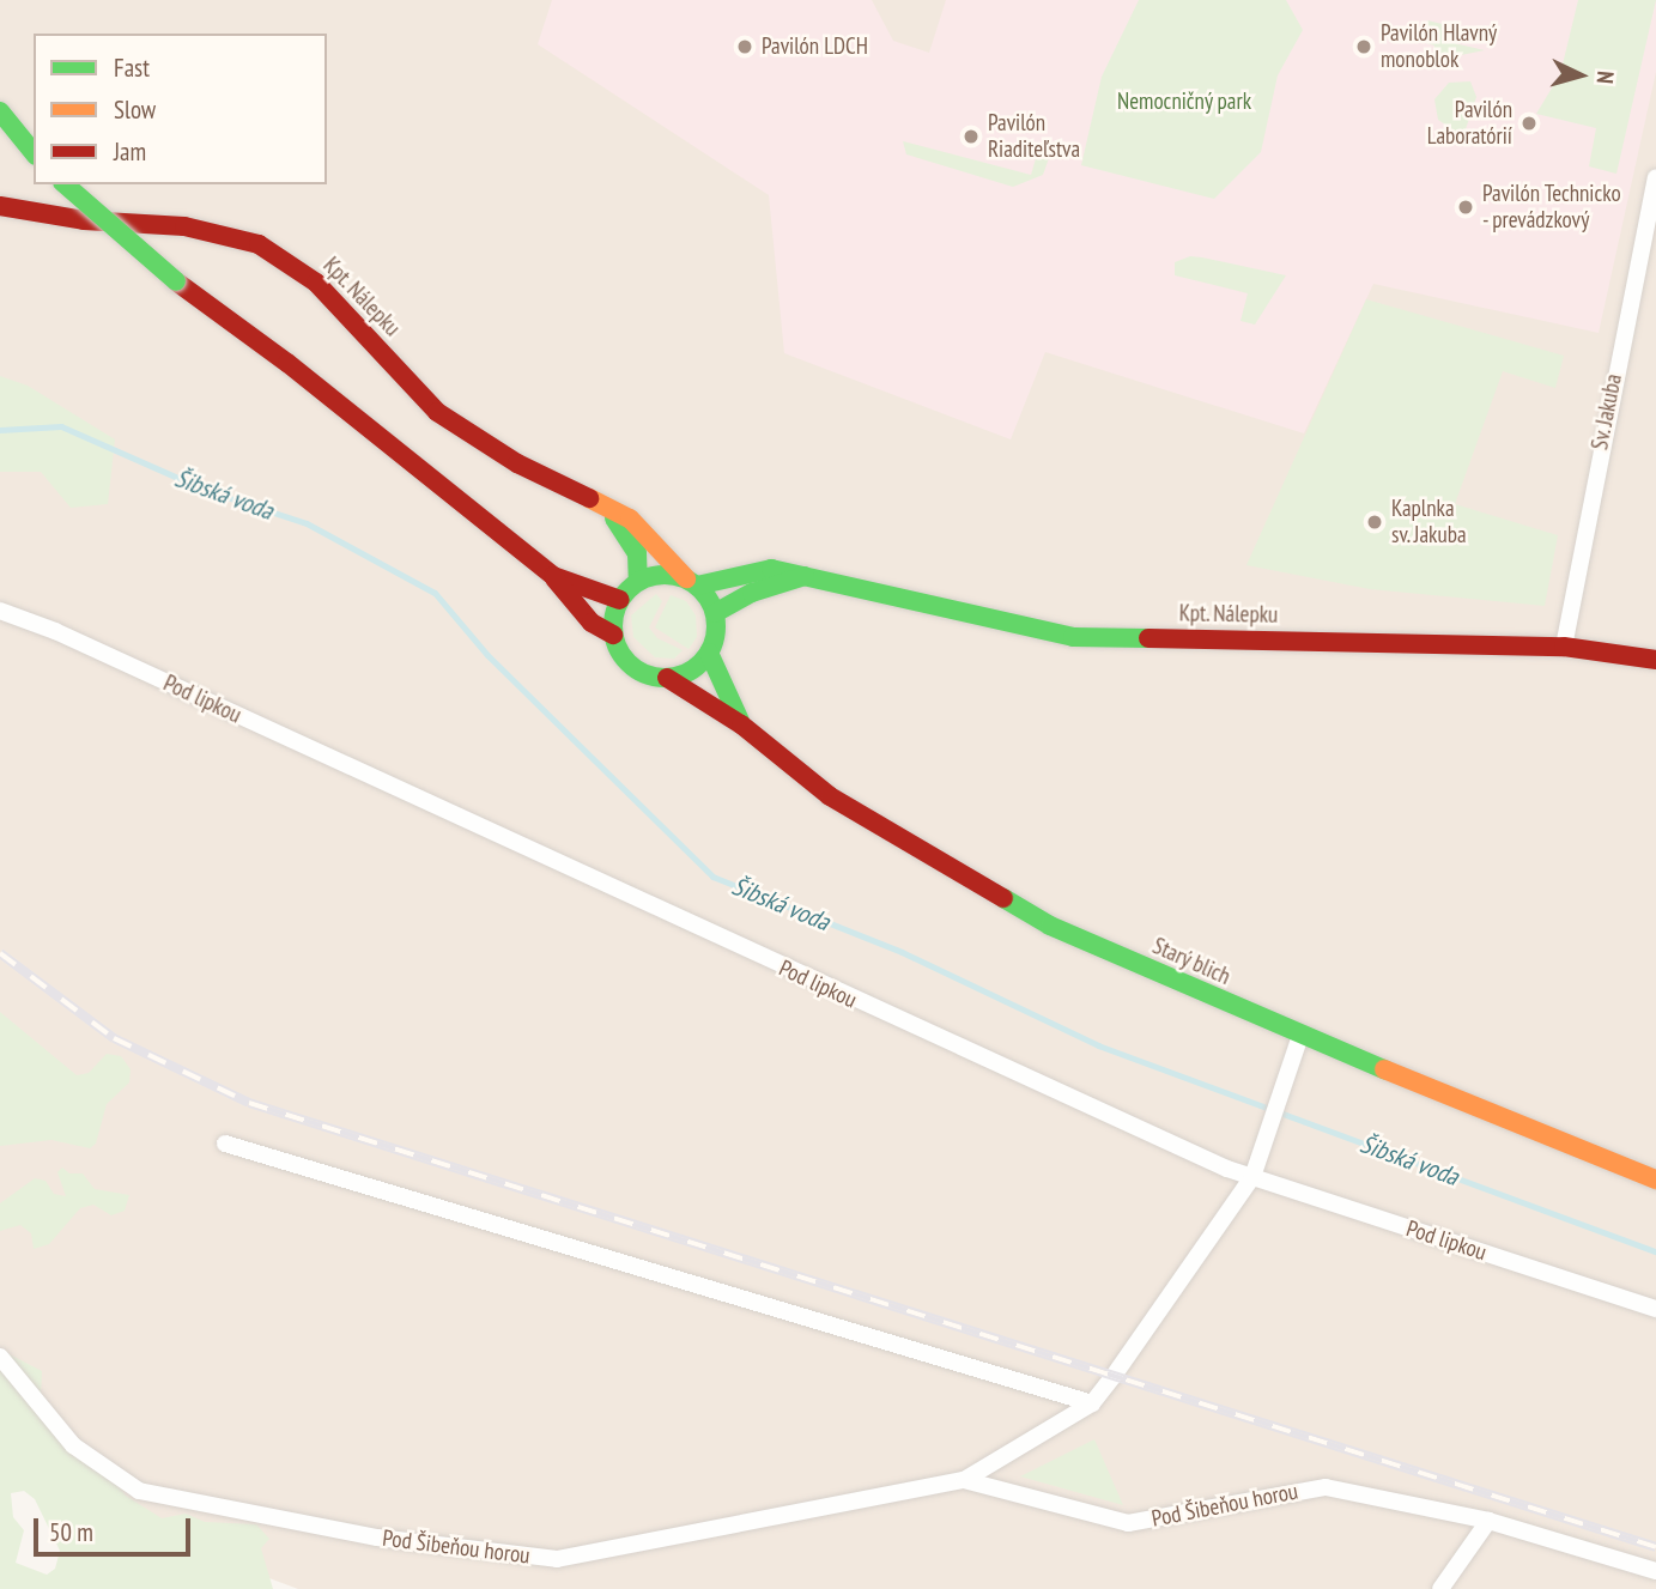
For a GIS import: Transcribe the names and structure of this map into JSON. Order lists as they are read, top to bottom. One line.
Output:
{"streets":{"main road":["Kpt. Nálepku","Starý blich"],"street":["Sv. Jakuba","Pod lipkou","Pod Šibeňou horou"]},"crossings":[["Kpt. Nálepku","Sv. Jakuba"],["Kpt. Nálepku","Starý blich"],["Pod lipkou","Pod Šibeňou horou"],["Starý blich","Pod Šibeňou horou"]],"water":["Šibská voda"],"parks":["Nemocničný park"],"places":["Pavilón LDCH","Pavilón Hlavný monoblok","Pavilón Laboratórií","Pavilón Riaditeľstva","Pavilón Technicko - prevádzkový","Kaplnka sv. Jakuba"],"legend":["Fast","Slow","Jam"],"scale_bar":"50 m","north":"right"}
